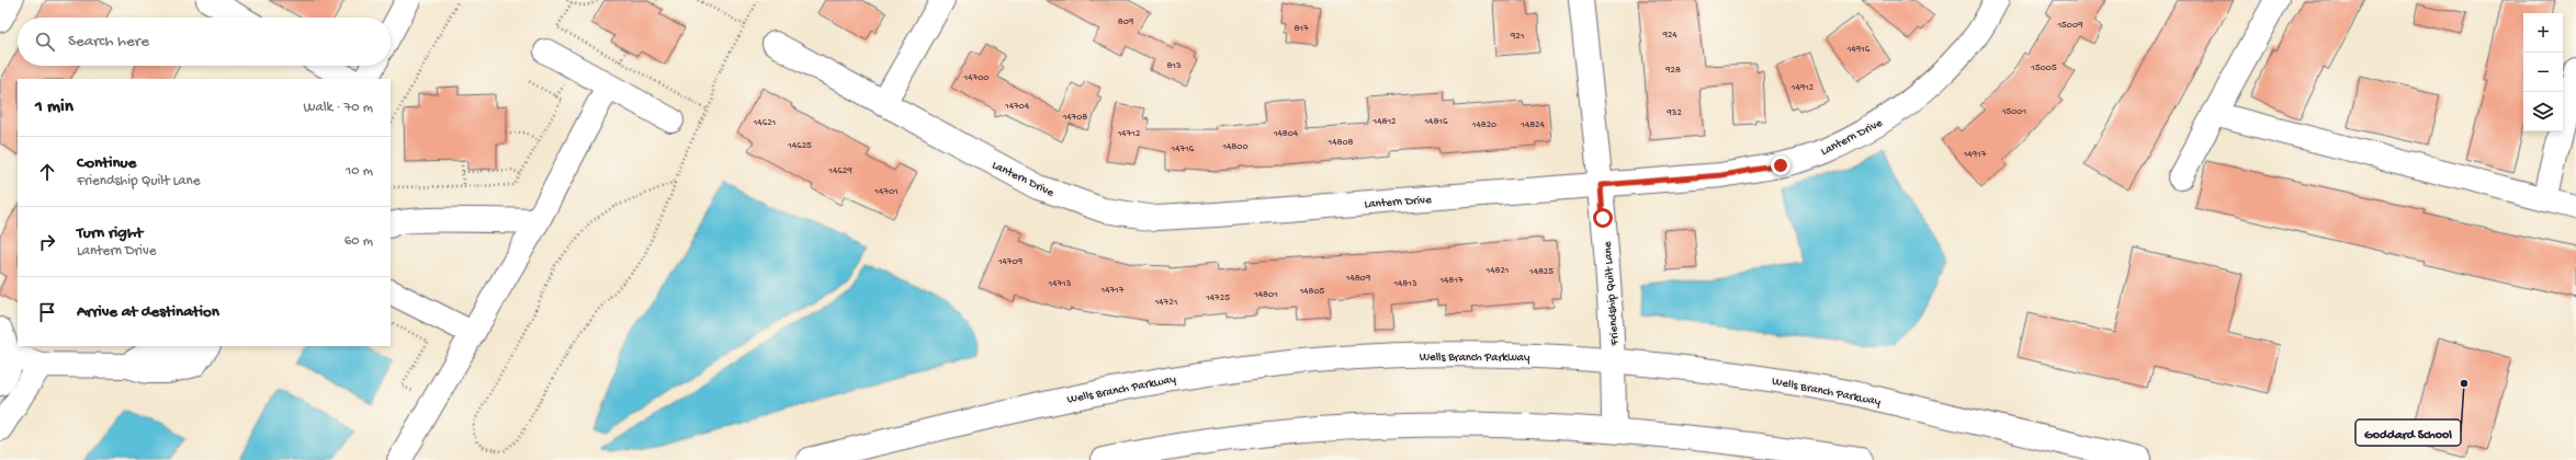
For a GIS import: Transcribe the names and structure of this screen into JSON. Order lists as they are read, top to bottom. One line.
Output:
{"streets":{"main road":["Lantern Drive","Friendship Quilt Lane","Wells Branch Parkway"]},"crossings":[["Lantern Drive","Friendship Quilt Lane"],["Friendship Quilt Lane","Wells Branch Parkway"]],"places":["Goddard School"],"house_numbers":["809","15009","817","924","921","14916","813","15005","928","14700","14912","14704","15001","932","14708","14812","14816","14621","14820","14824","14712","14804","14808","14625","14800","14716","14917","14629","14701","14709","14821","14825","14809","14817","14713","14813","14717","14805","14801","14725","14721"],"page":{"map_buttons":["+","−"],"search":"Search here","heading":["1 min","Walk · 70 m"],"list":[["Continue","Friendship Quilt Lane","10 m"],["Turn right","Lantern Drive","60 m"],"Arrive at destination"]}}
